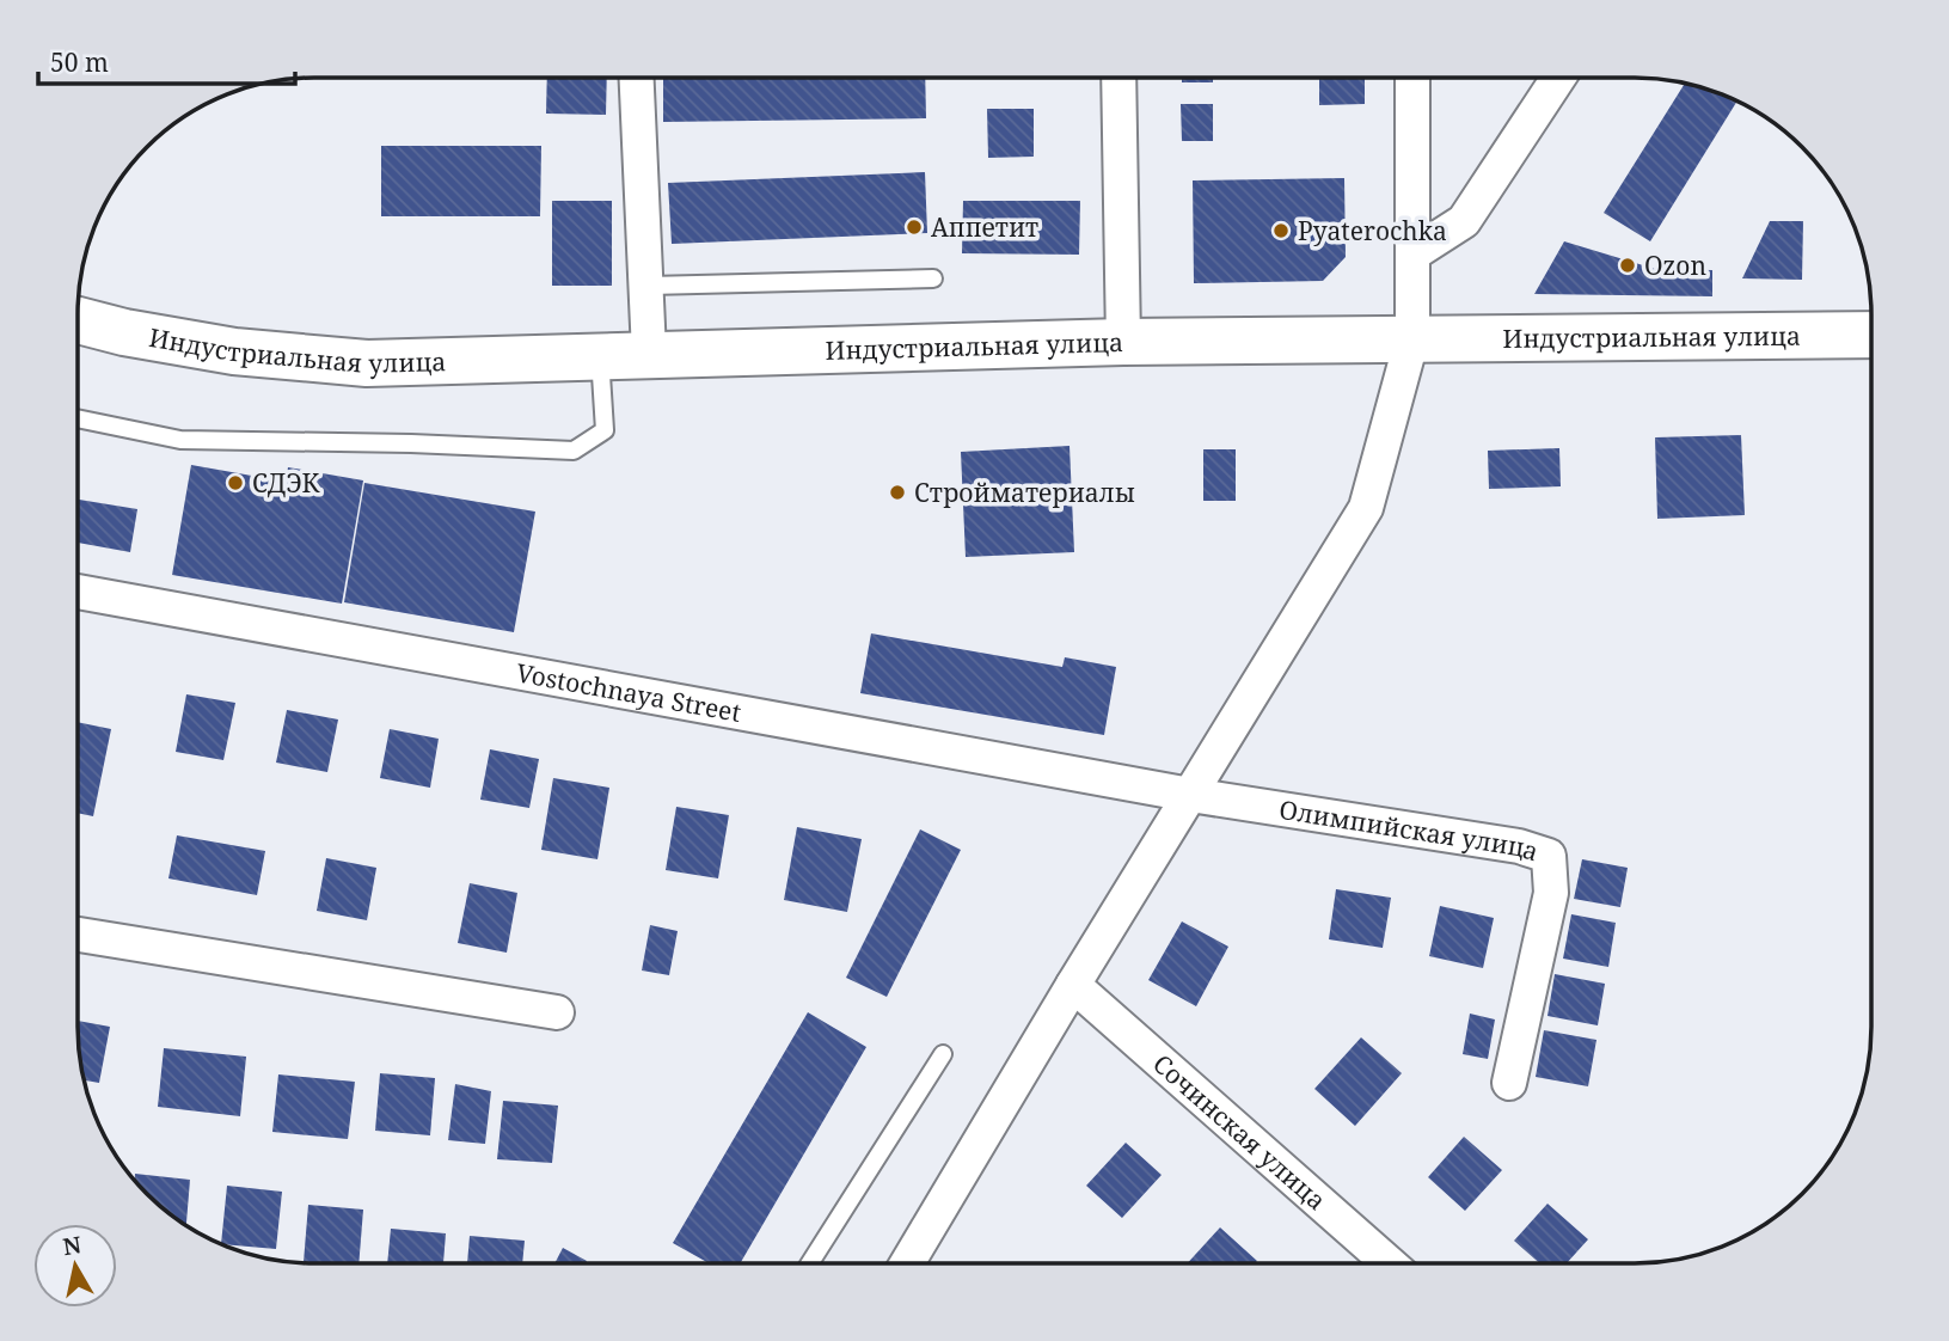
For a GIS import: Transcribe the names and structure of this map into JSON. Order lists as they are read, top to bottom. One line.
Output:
{"streets":{"street":["Индустриальная улица","Vostochnaya Street","Олимпийская улица","Сочинская улица"]},"crossings":[["Vostochnaya Street","Олимпийская улица"]],"places":["Аппетит","Pyaterochka","Ozon","СДЭК","Стройматериалы"],"scale_bar":"50 m","north":"top"}
